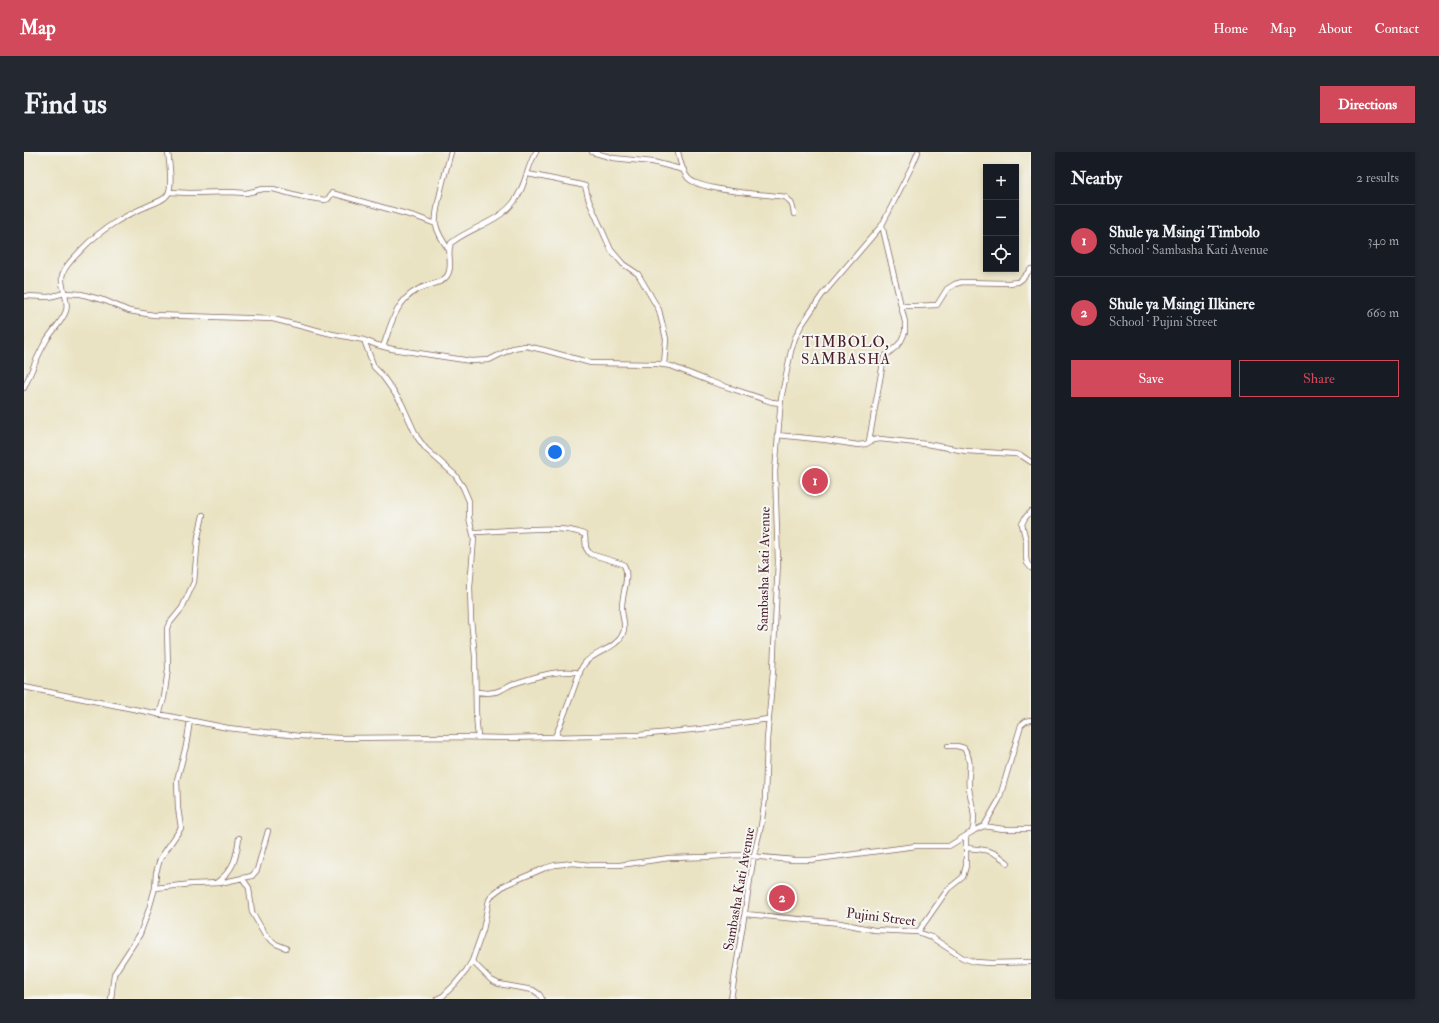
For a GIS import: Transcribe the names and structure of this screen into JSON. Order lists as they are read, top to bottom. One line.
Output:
{"streets":{"street":["Sambasha Kati Avenue","Pujini Street"]},"crossings":[["Sambasha Kati Avenue","Pujini Street"]],"districts":["TIMBOLO, SAMBASHA"],"page":{"header":"Map","nav":["Home","Map","About","Contact"],"buttons":["Directions",["Save","Share"]],"title":"Find us","heading":["Nearby","2 results"],"map_buttons":["+","−"],"list":[{"mark":"1","name":"Shule ya Msingi Timbolo","note":"School · Sambasha Kati Avenue","value":"340 m"},{"mark":"2","name":"Shule ya Msingi Ilkinere","note":"School · Pujini Street","value":"660 m"}],"pins":["1","2"]}}
